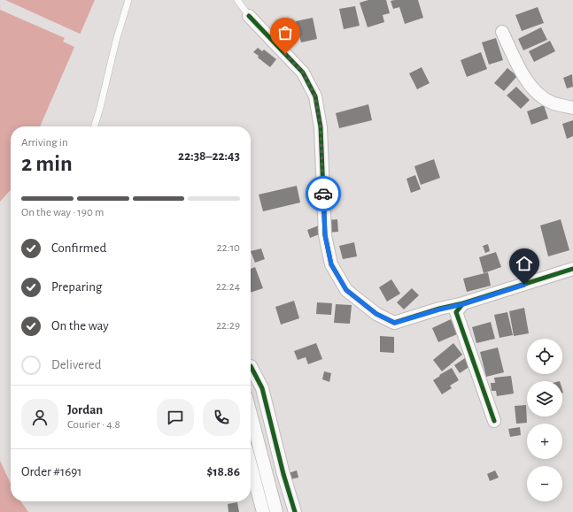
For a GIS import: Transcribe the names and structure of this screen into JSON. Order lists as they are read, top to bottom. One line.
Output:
{"page":{"heading":["2 min","Arriving in","22:38–22:43"],"panel":["Jordan","Courier · 4.8","Order #1691","$18.86"],"bar":"On the way · 190 m","list":[["Confirmed","22:10"],["Preparing","22:24"],["On the way","22:29"],"Delivered"],"map_buttons":["+","−"]}}
